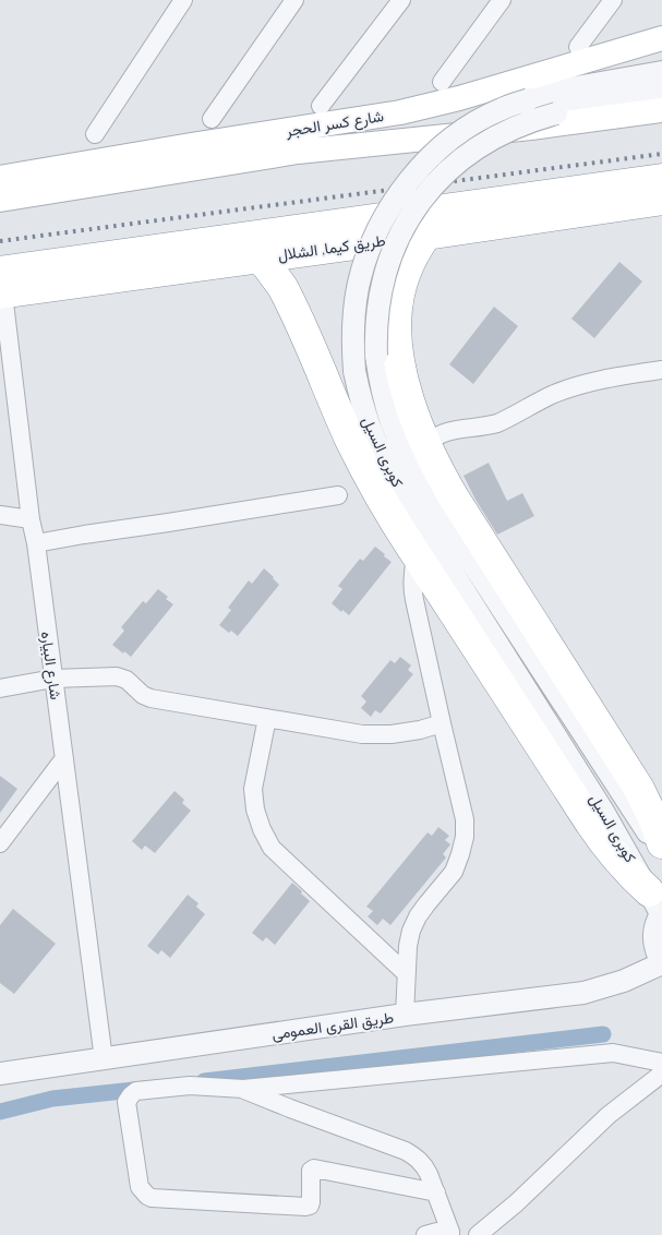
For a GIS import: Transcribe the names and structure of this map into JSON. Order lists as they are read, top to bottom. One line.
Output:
{"streets":{"highway":["طريق كيما, الشلال"],"main road":["شارع كسر الحجر"],"street":["كوبرى السيل","شارع البياره","طريق القرى العمومى"]},"crossings":[["طريق كيما, الشلال","شارع البياره"],["شارع البياره","طريق القرى العمومى"]]}
